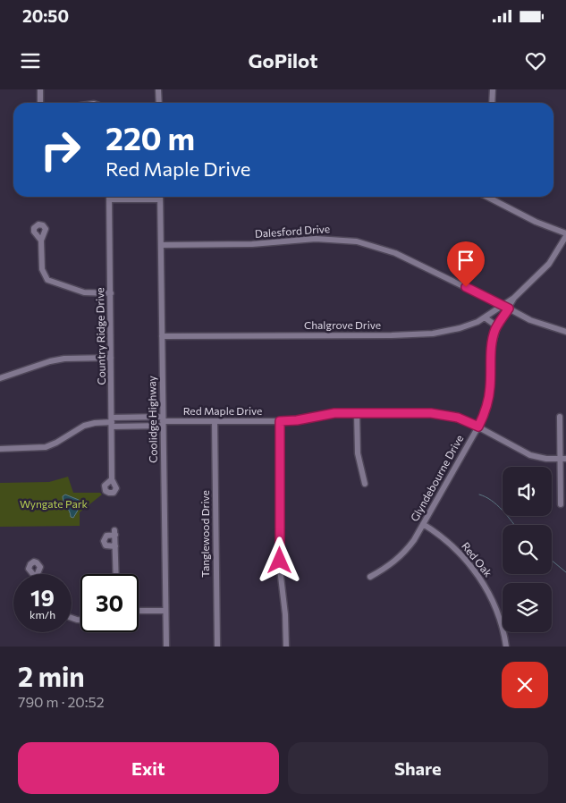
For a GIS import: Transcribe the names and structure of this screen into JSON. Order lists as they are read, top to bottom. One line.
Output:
{"streets":{"street":["Dalesford Drive","Chalgrove Drive","Country Ridge Drive","Red Maple Drive","Coolidge Highway","Glyndebourne Drive","Tanglewood Drive","Red Oak"]},"crossings":[["Dalesford Drive","Chalgrove Drive"],["Dalesford Drive","Coolidge Highway"],["Dalesford Drive","Glyndebourne Drive"],["Chalgrove Drive","Coolidge Highway"],["Chalgrove Drive","Glyndebourne Drive"],["Country Ridge Drive","Red Maple Drive"],["Red Maple Drive","Coolidge Highway"],["Red Maple Drive","Glyndebourne Drive"],["Red Maple Drive","Tanglewood Drive"],["Glyndebourne Drive","Red Oak"]],"parks":["Wyngate Park"],"page":{"status":"20:50","header":"GoPilot","turn":["220 m","Red Maple Drive"],"speed":"19 km/h","limit":"30","heading":["2 min","790 m · 20:52"],"buttons":["Exit","Share"]}}
